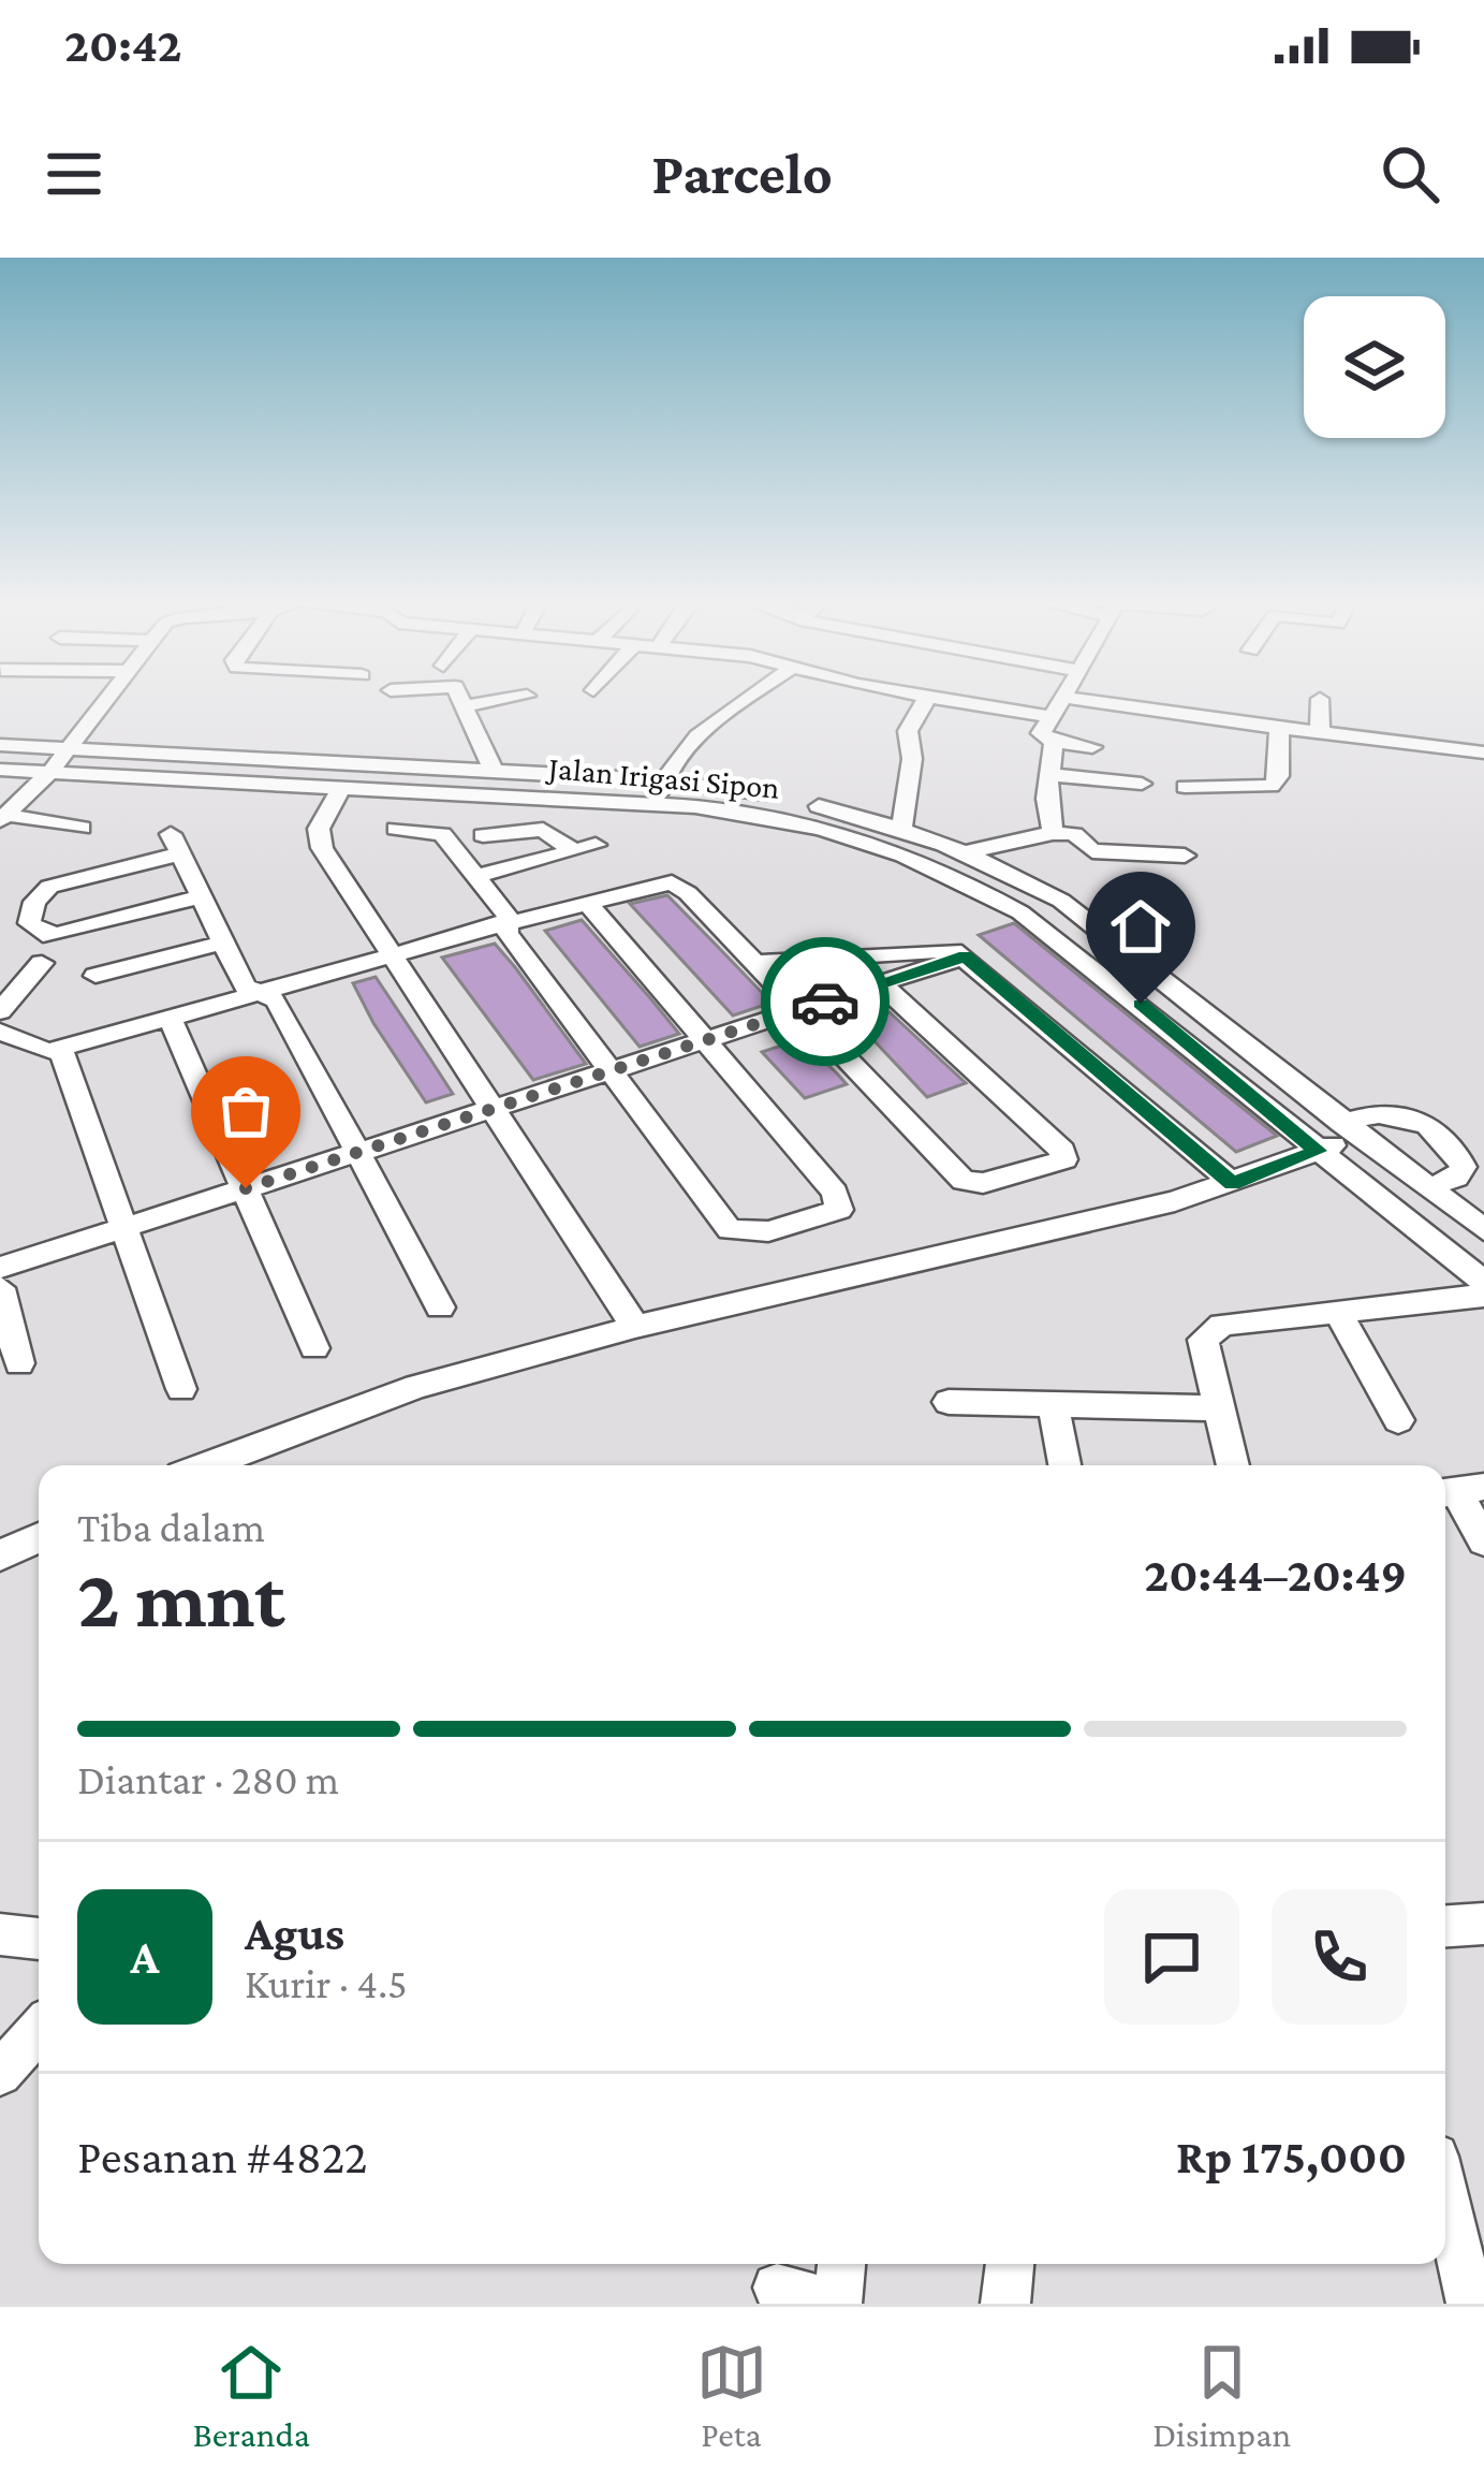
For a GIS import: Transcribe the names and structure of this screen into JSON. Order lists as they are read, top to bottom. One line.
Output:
{"streets":{"street":["Jalan Irigasi Sipon"]},"page":{"status":"20:42","header":"Parcelo","heading":["2 mnt","Tiba dalam","20:44–20:49"],"panel":["Agus","Kurir · 4.5","Pesanan #4822","Rp 175,000"],"bar":"Diantar · 280 m","round":"A","tabs":["Beranda","Peta","Disimpan"]}}
